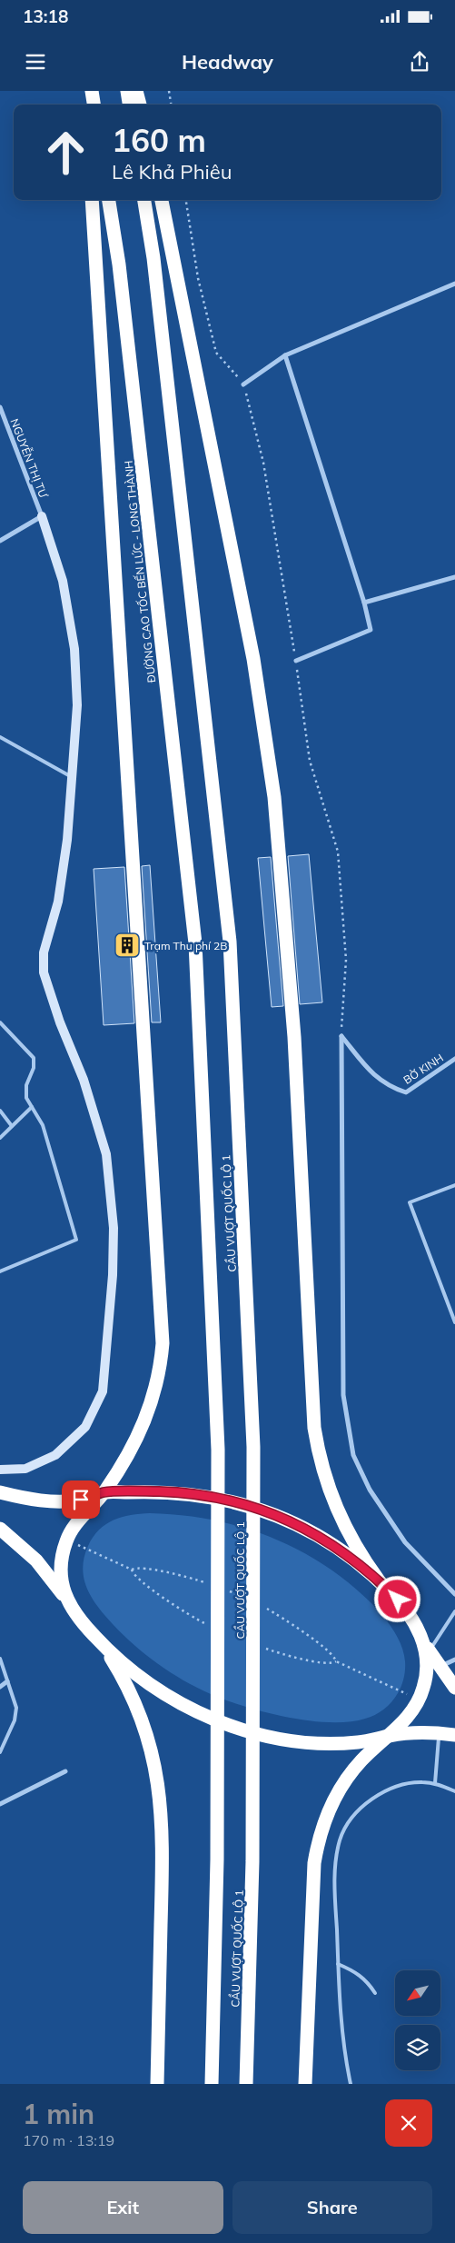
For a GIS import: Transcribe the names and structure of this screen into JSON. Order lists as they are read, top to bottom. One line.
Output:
{"streets":{"highway":["ĐƯỜNG CAO TỐC BẾN LỨC - LONG THÀNH","CẦU VƯỢT QUỐC LỘ 1"],"street":["NGUYỄN THỊ TƯ","BỜ KINH"]},"crossings":[["ĐƯỜNG CAO TỐC BẾN LỨC - LONG THÀNH","CẦU VƯỢT QUỐC LỘ 1"]],"places":{"building":["Trạm Thu phí 2B"]},"north":"bottom left","page":{"status":"13:18","header":"Headway","turn":["160 m","Lê Khả Phiêu"],"heading":["1 min","170 m · 13:19"],"buttons":["Exit","Share"]}}
